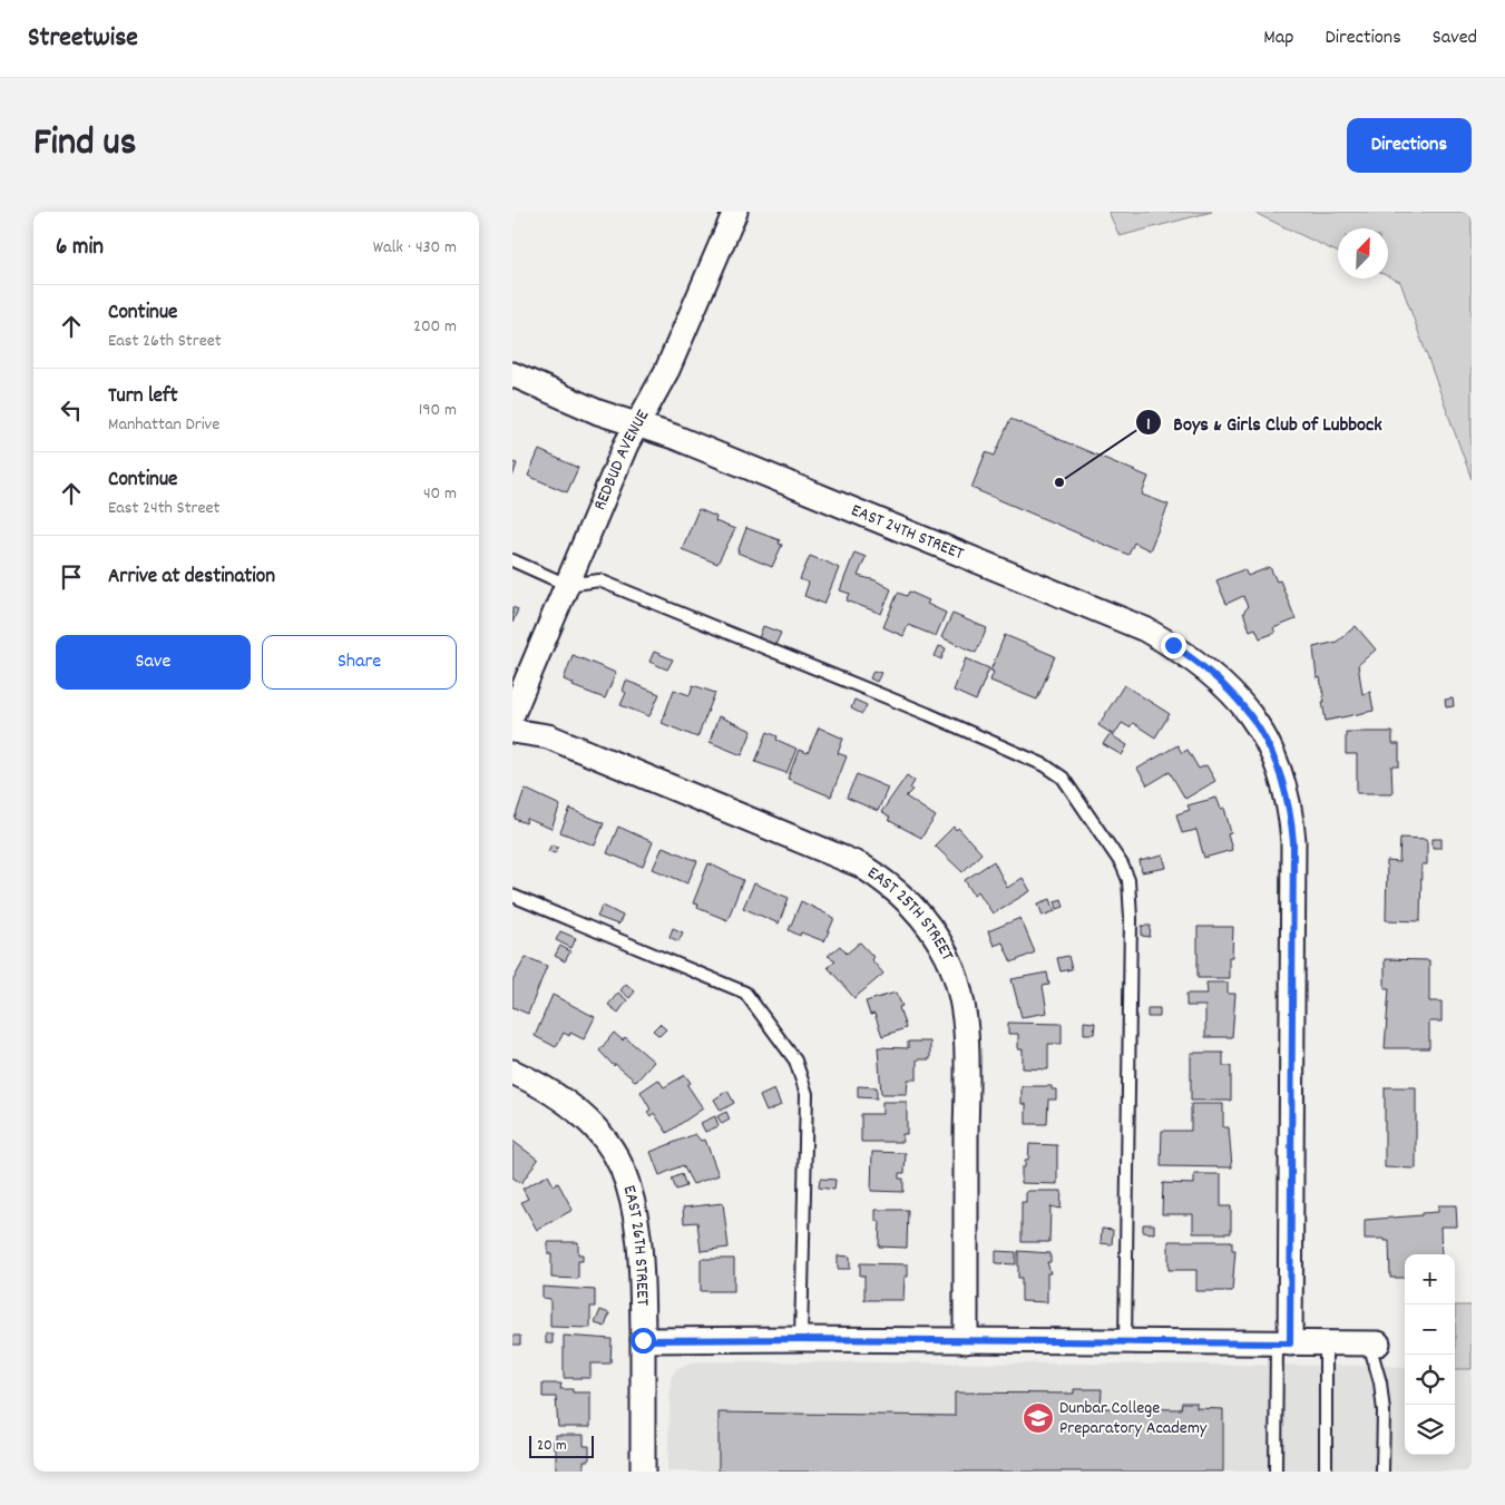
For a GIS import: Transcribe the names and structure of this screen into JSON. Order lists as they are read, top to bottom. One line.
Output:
{"streets":{"street":["REDBUD AVENUE","EAST 24TH STREET","EAST 25TH STREET","EAST 26TH STREET"]},"crossings":[["REDBUD AVENUE","EAST 24TH STREET"]],"places":{"other":["Boys & Girls Club of Lubbock"],"school or university":["Dunbar College Preparatory Academy"]},"scale_bar":"20 m","north":"top right","page":{"header":"Streetwise","nav":["Map","Directions","Saved"],"title":"Find us","buttons":["Directions",["Save","Share"]],"heading":["6 min","Walk · 430 m"],"list":[["Continue","East 26th Street","200 m"],["Turn left","Manhattan Drive","190 m"],["Continue","East 24th Street","40 m"],"Arrive at destination"],"map_buttons":["+","−"],"scale":"20 m"}}
